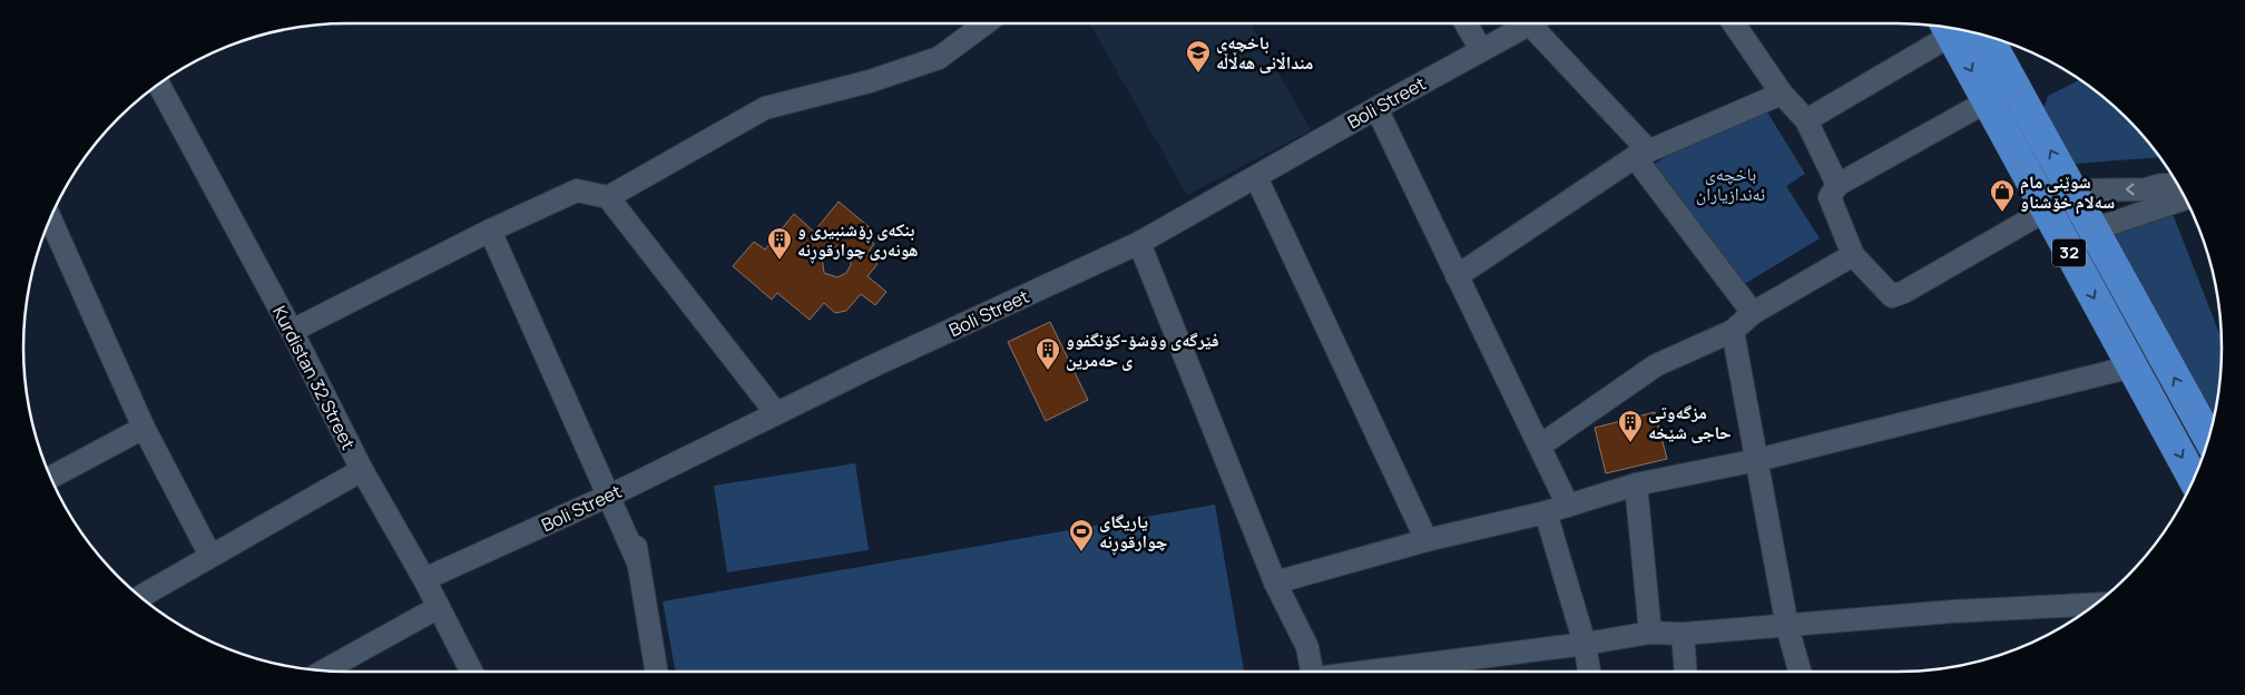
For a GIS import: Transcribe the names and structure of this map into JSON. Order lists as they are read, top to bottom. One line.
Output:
{"streets":{"highway":["32"],"street":["Boli Street","Kurdistan 32 Street"]},"crossings":[["Boli Street","Kurdistan 32 Street"]],"parks":["باخچەی ئەندازیاران"],"places":{"school or university":["باخچەی منداڵانی هەڵاڵە"],"shop":["شوێنی مام سەلام خۆشناو"],"building":["بنکەی ڕۆشنبیری و هونەری چوارقوڕنە","فێرگەی وۆشۆ-کۆنگفوو ی حەمرین","مزگەوتی حاجی شێخە"],"sports":["یاریگای چوارقوڕنە"]}}
